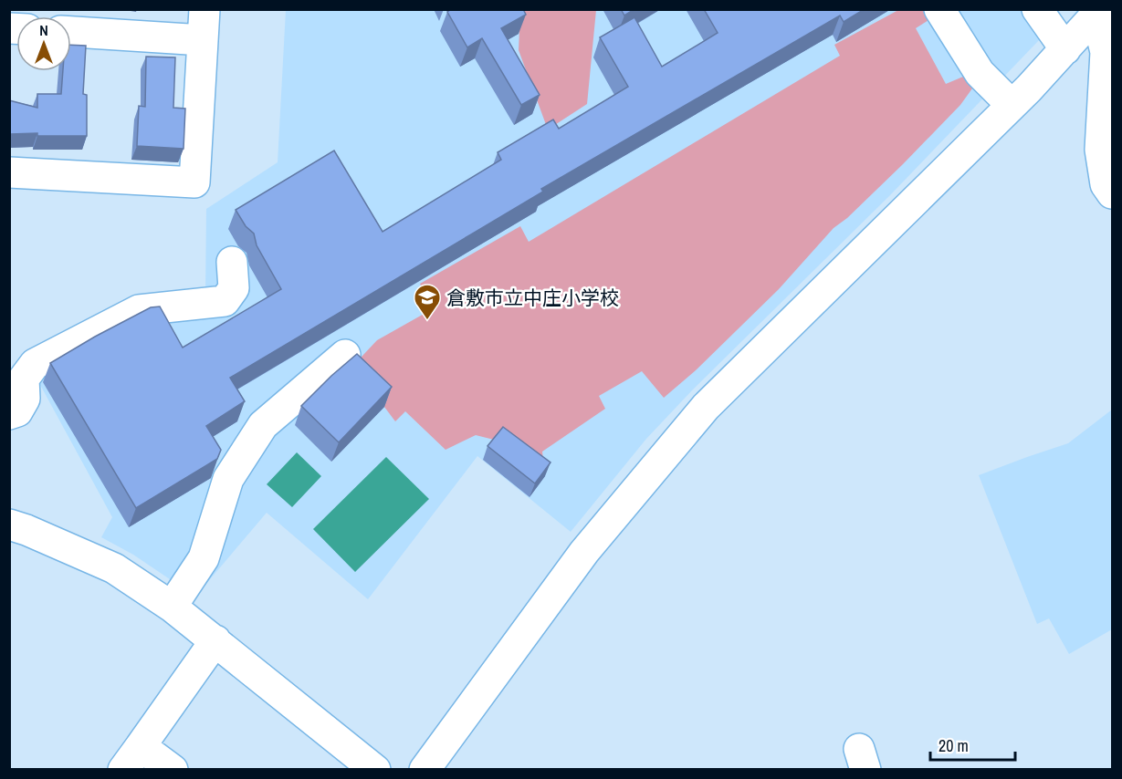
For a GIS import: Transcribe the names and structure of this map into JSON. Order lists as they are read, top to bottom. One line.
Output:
{"places":{"school or university":["倉敷市立中庄小学校"]},"scale_bar":"20 m","north":"top"}
